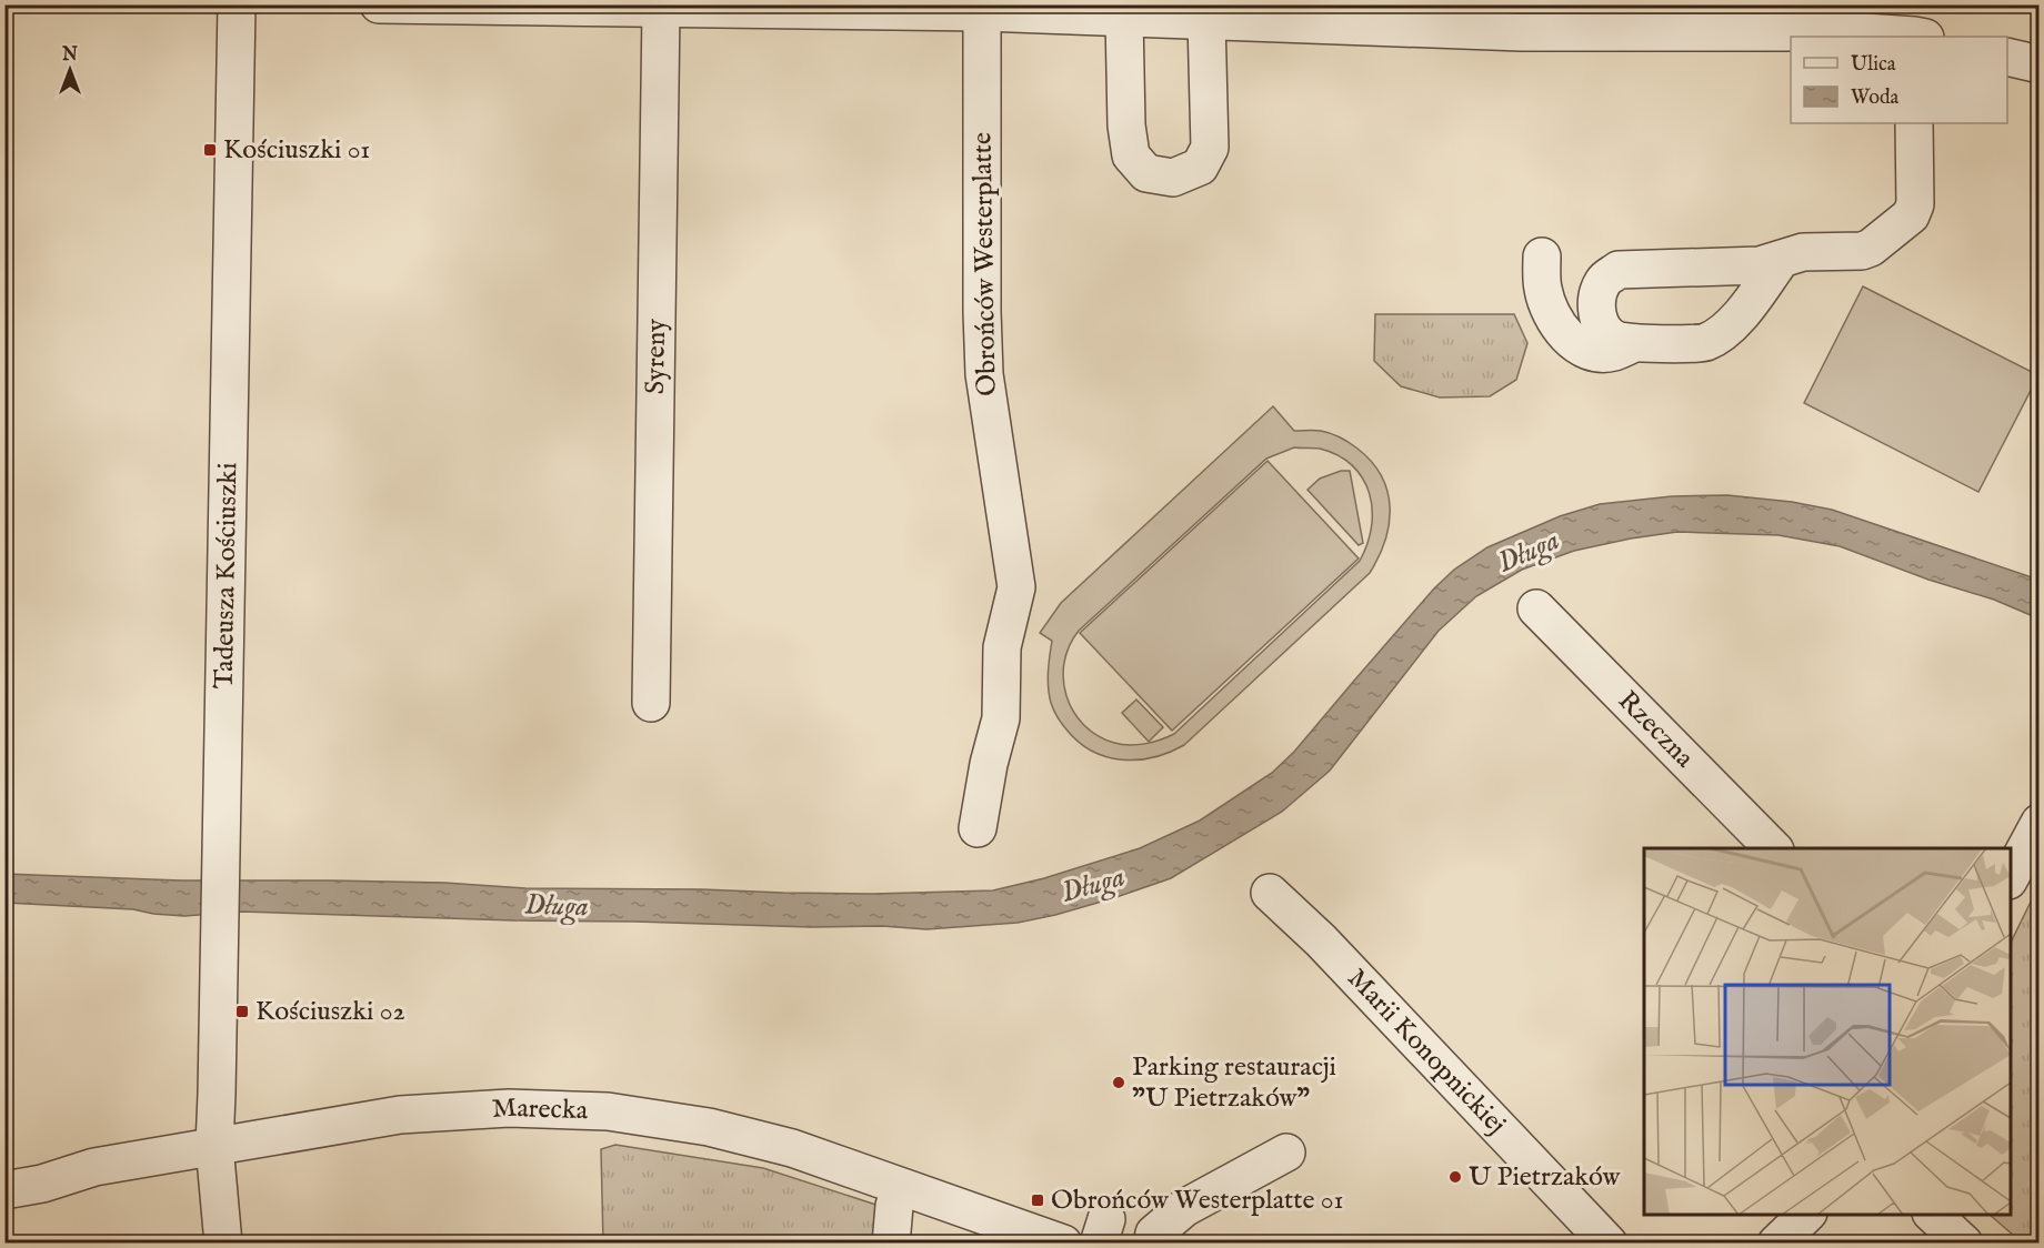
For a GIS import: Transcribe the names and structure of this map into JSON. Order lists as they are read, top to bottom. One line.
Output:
{"streets":{"street":["Obrońców Westerplatte","Syreny","Tadeusza Kościuszki","Rzeczna","Marii Konopnickiej","Marecka"]},"crossings":[["Tadeusza Kościuszki","Marecka"]],"water":["Długa"],"places":{"transit":["Kościuszki 01","Kościuszki 02","Obrońców Westerplatte 01"],"other":["Parking restauracji \"U Pietrzaków\"","U Pietrzaków"]},"legend":["Ulica","Woda"],"north":"top"}
